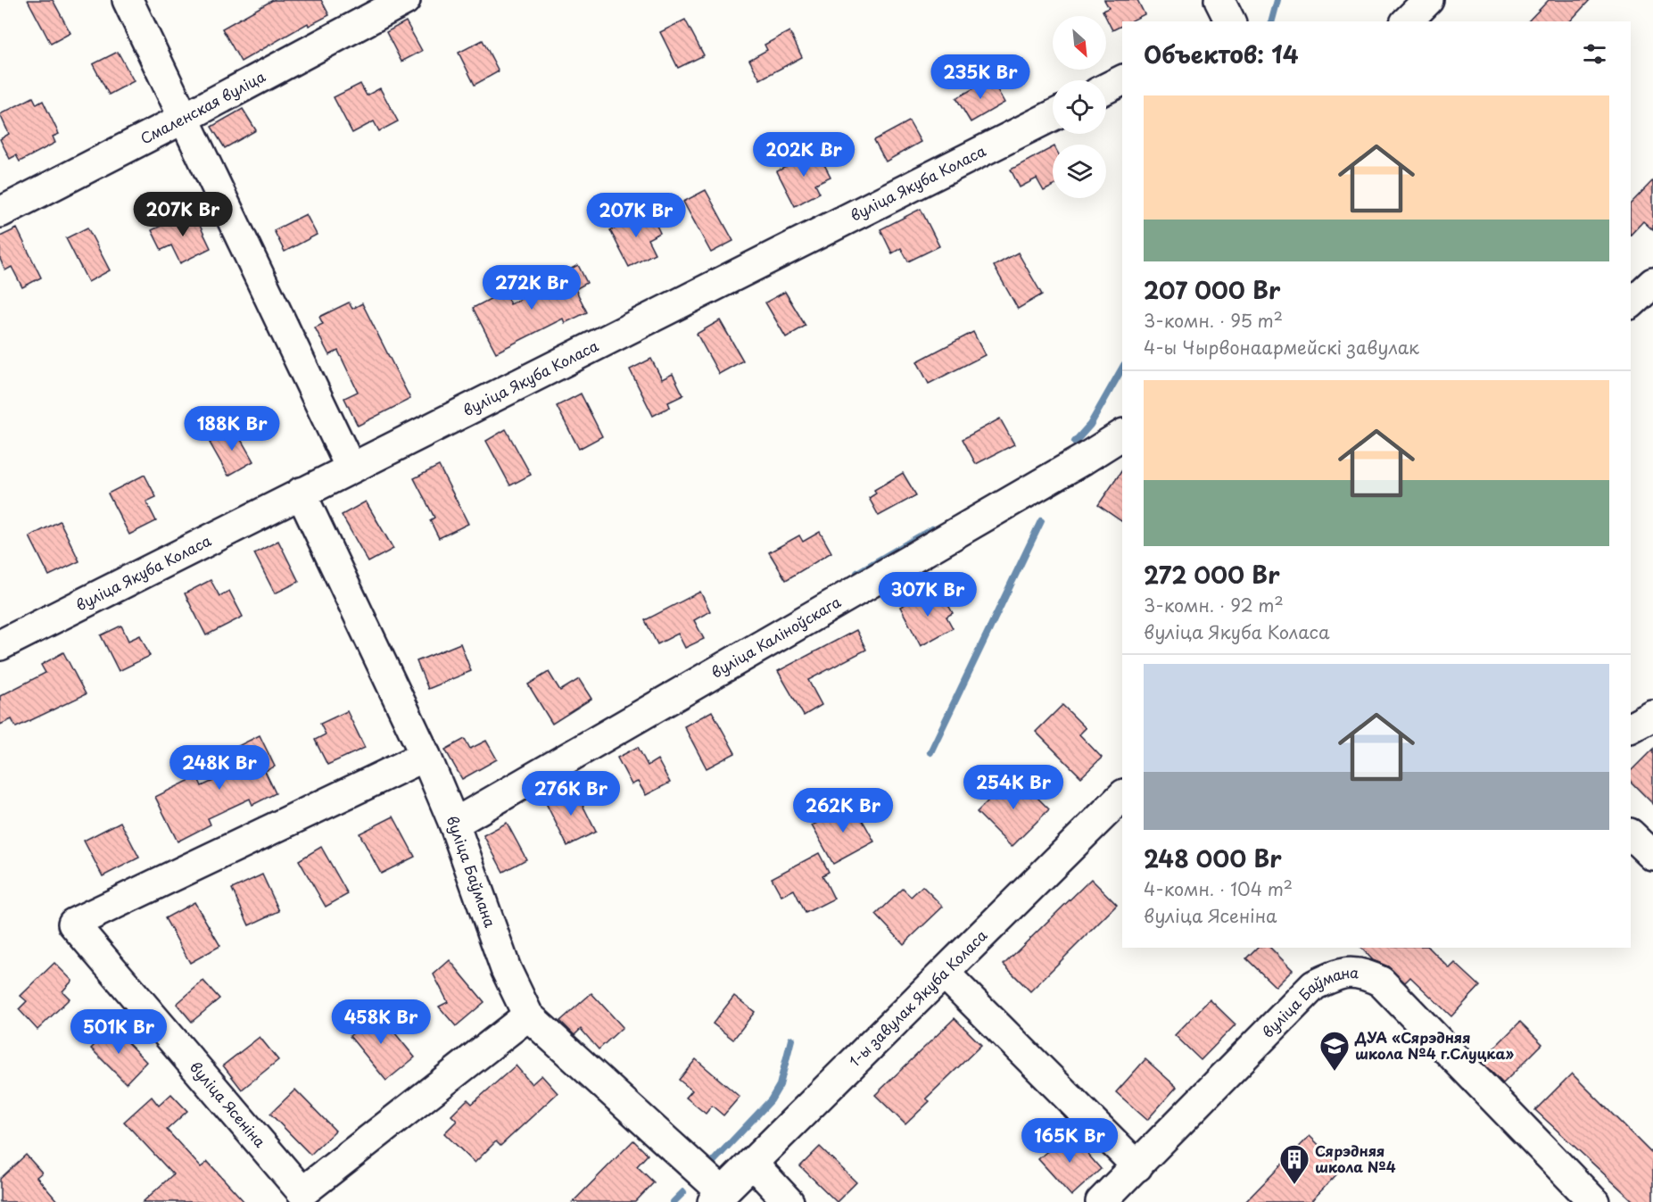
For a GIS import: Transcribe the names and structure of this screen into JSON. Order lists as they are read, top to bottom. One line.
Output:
{"streets":{"street":["Смаленская вуліца","вуліца Якуба Коласа","вуліца Каліноўскага","вуліца Баўмана","1-ы завулак Якуба Коласа","вуліца Ясеніна"]},"crossings":[["вуліца Якуба Коласа","вуліца Баўмана"],["вуліца Каліноўскага","вуліца Баўмана"],["вуліца Баўмана","1-ы завулак Якуба Коласа"],["вуліца Баўмана","вуліца Ясеніна"]],"places":{"school or university":["ДУА «Сярэдняя школа №4 г.Слуцка»"],"building":["Сярэдняя школа №4"]},"north":"bottom right","page":{"heading":"Объектов: 14","price":["235K Br","202K Br","207K Br","207K Br","272K Br","188K Br","307K Br","248K Br","254K Br","276K Br","262K Br","458K Br","501K Br","165K Br"],"list":[{"name":"207 000 Br","note":"3-комн. · 95 m² · 4-ы Чырвонаармейскі завулак"},{"name":"272 000 Br","note":"3-комн. · 92 m² · вуліца Якуба Коласа"},{"name":"248 000 Br","note":"4-комн. · 104 m² · вуліца Ясеніна"}]}}
